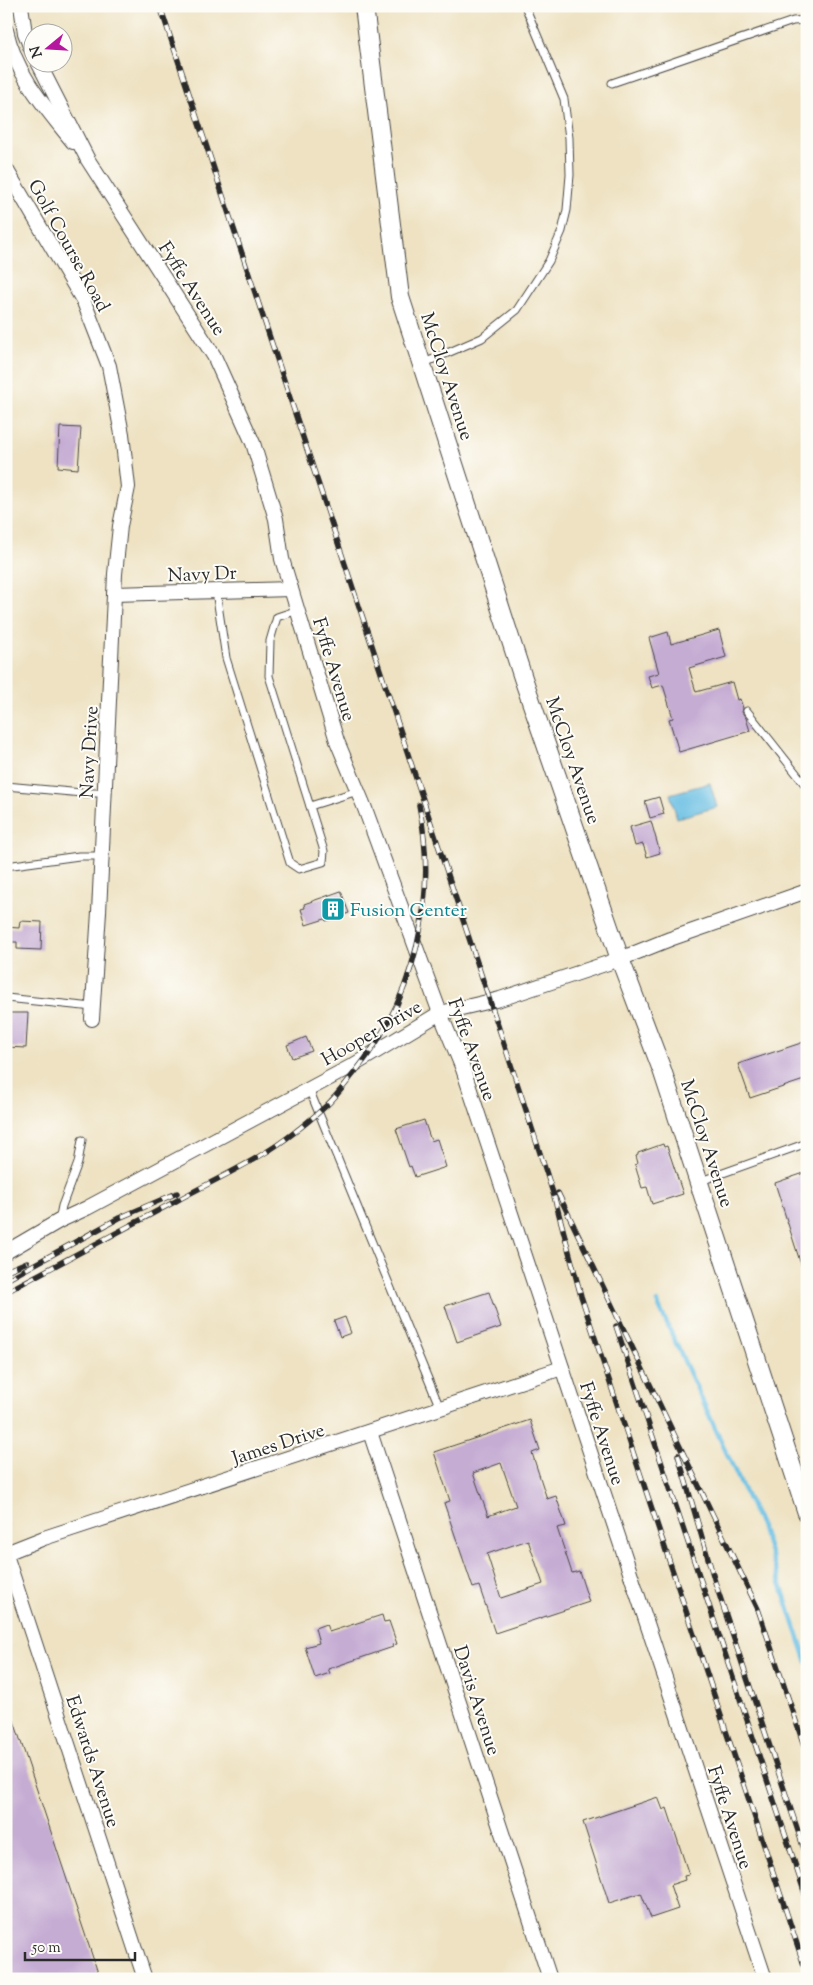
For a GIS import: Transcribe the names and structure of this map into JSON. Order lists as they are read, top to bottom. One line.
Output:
{"streets":{"street":["Golf Course Road","Fyffe Avenue","McCloy Avenue","Navy Dr","Navy Drive","Hooper Drive","James Drive","Davis Avenue","Edwards Avenue"]},"crossings":[["Golf Course Road","Navy Drive"],["Fyffe Avenue","Navy Dr"],["Fyffe Avenue","Hooper Drive"],["Fyffe Avenue","James Drive"],["McCloy Avenue","Hooper Drive"],["Navy Dr","Navy Drive"],["James Drive","Davis Avenue"],["James Drive","Edwards Avenue"]],"places":{"building":["Fusion Center"]},"scale_bar":"50 m","north":"left"}
